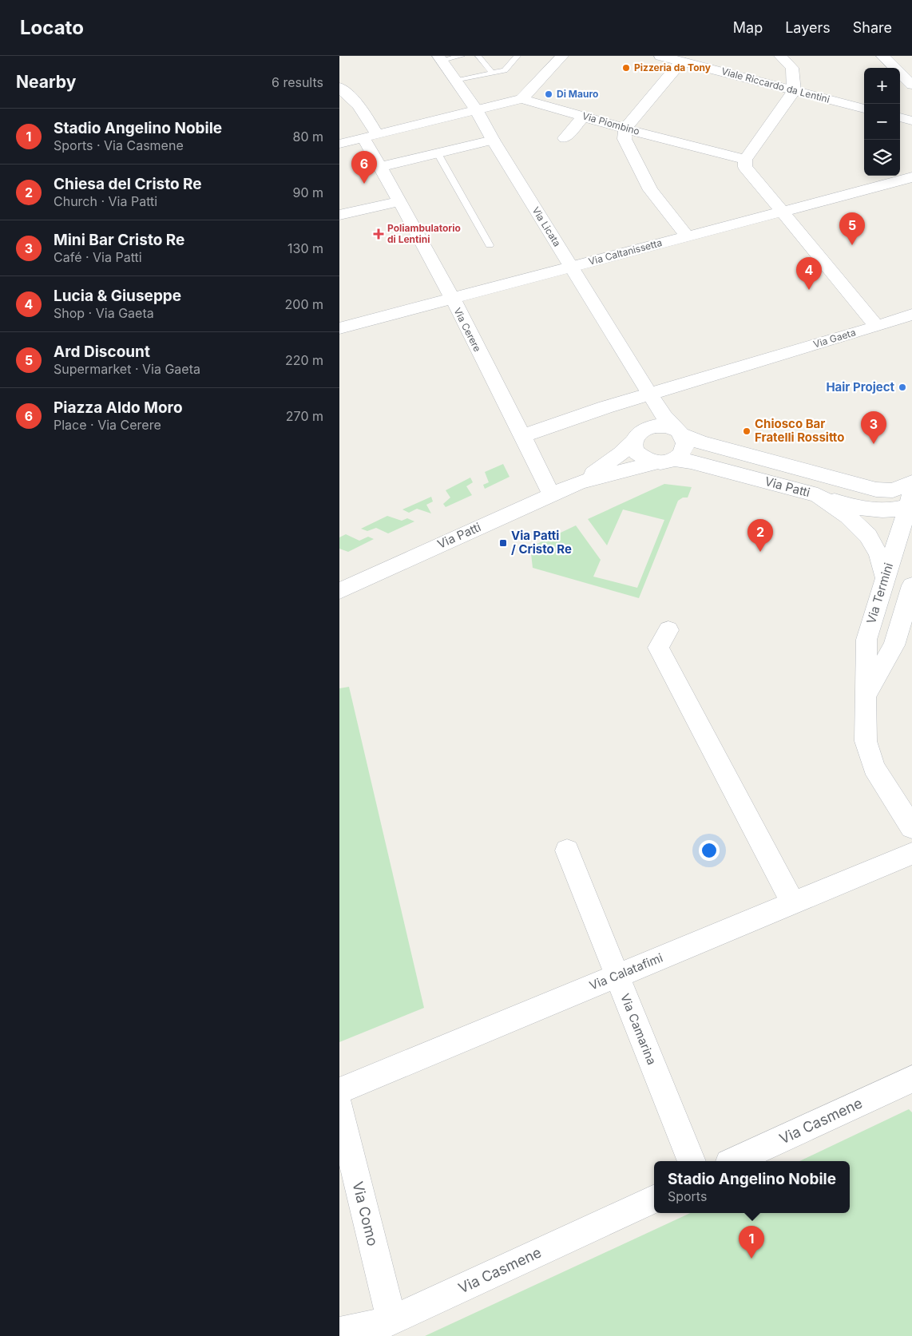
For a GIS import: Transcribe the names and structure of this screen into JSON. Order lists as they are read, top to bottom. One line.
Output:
{"streets":{"street":["Viale Riccardo da Lentini","Via Piombino","Via Licata","Via Caltanissetta","Via Cerere","Via Gaeta","Via Patti","Via Termini","Via Calatafimi","Via Camarina","Via Casmene","Via Como"]},"crossings":[["Via Piombino","Via Licata"],["Via Piombino","Via Cerere"],["Via Licata","Via Caltanissetta"],["Via Licata","Via Gaeta"],["Via Licata","Via Patti"],["Via Caltanissetta","Via Cerere"],["Via Cerere","Via Gaeta"],["Via Cerere","Via Patti"],["Via Patti","Via Termini"],["Via Calatafimi","Via Camarina"],["Via Casmene","Via Como"]],"places":{"other":["Pizzeria da Tony","Di Mauro","Hair Project","Chiosco Bar Fratelli Rossitto"],"health":["Poliambulatorio di Lentini"],"transit":["Via Patti / Cristo Re"]},"page":{"header":"Locato","nav":["Map","Layers","Share"],"heading":["Nearby","6 results"],"map_buttons":["+","−"],"list":[{"mark":"1","name":"Stadio Angelino Nobile","note":"Sports · Via Casmene","value":"80 m"},{"mark":"2","name":"Chiesa del Cristo Re","note":"Church · Via Patti","value":"90 m"},{"mark":"3","name":"Mini Bar Cristo Re","note":"Café · Via Patti","value":"130 m"},{"mark":"4","name":"Lucia & Giuseppe","note":"Shop · Via Gaeta","value":"200 m"},{"mark":"5","name":"Ard Discount","note":"Supermarket · Via Gaeta","value":"220 m"},{"mark":"6","name":"Piazza Aldo Moro","note":"Place · Via Cerere","value":"270 m"}],"pins":["6","5","4","3","2","1"],"popup":["Stadio Angelino Nobile","Sports"]}}
